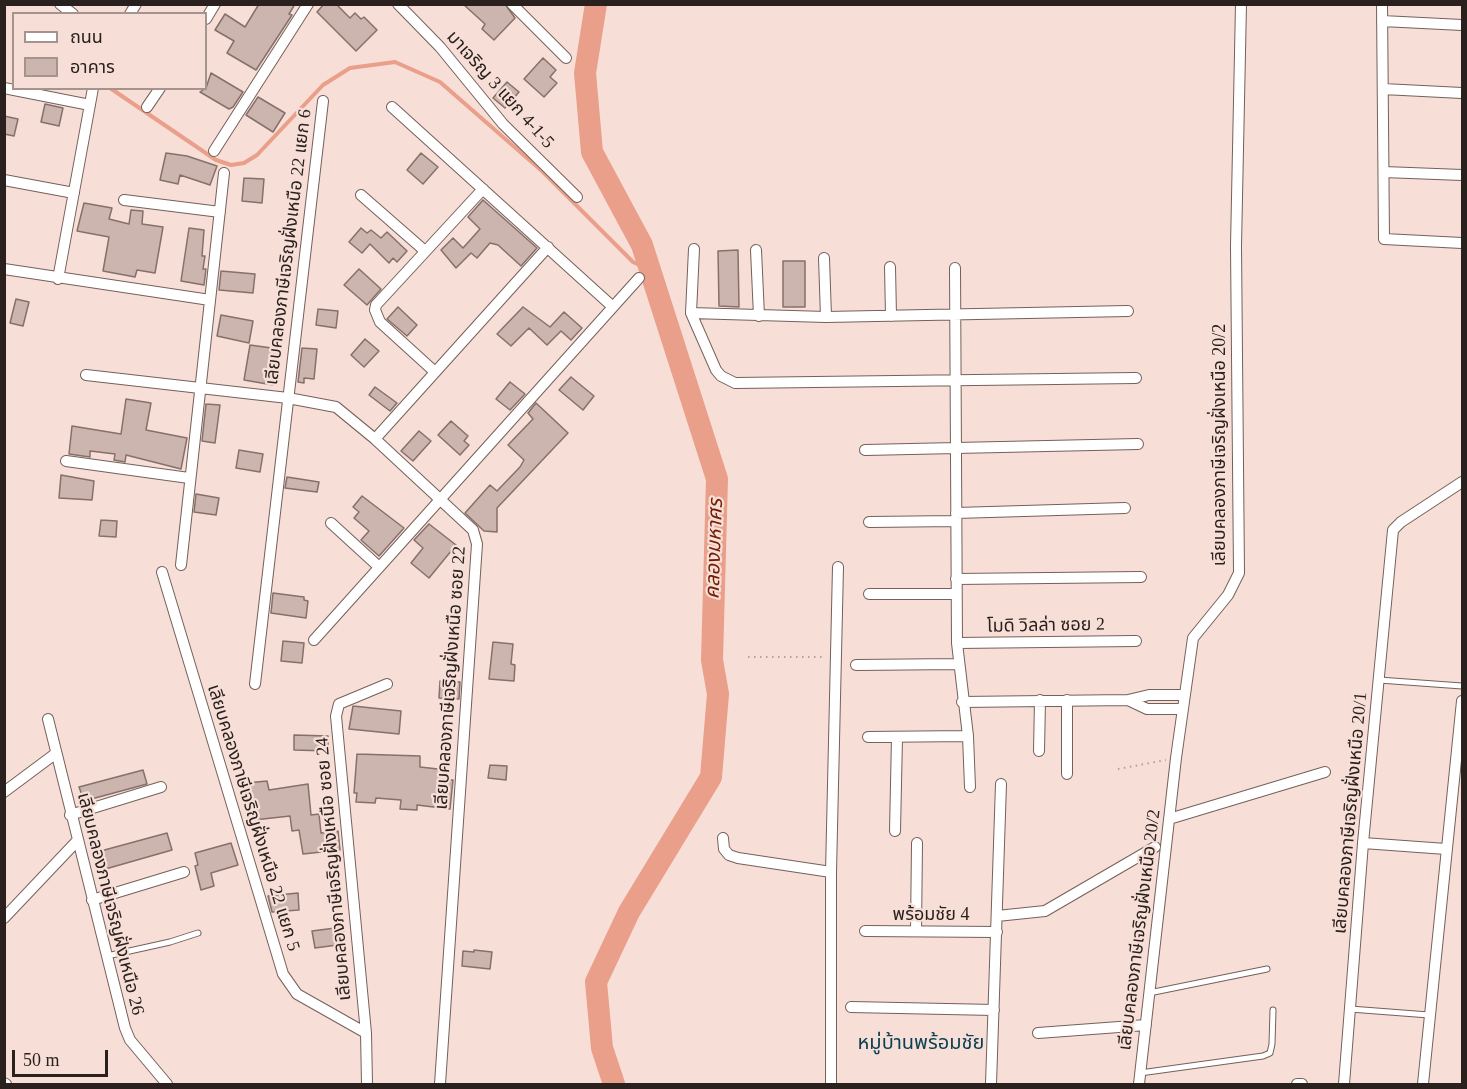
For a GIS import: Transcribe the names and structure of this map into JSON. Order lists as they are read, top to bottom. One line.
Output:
{"streets":{"street":["มาเจริญ 3 แยก 4-1-5","เลียบคลองภาษีเจริญฝั่งเหนือ 22 แยก 6","เลียบคลองภาษีเจริญฝั่งเหนือ 20/2","โมดิ วิลล่า ซอย 2","เลียบคลองภาษีเจริญฝั่งเหนือ ซอย 22","เลียบคลองภาษีเจริญฝั่งเหนือ 20/1","เลียบคลองภาษีเจริญฝั่งเหนือ 22 แยก 5","เลียบคลองภาษีเจริญฝั่งเหนือ ซอย 24","เลียบคลองภาษีเจริญฝั่งเหนือ 26","พร้อมชัย 4"]},"crossings":[["เลียบคลองภาษีเจริญฝั่งเหนือ 22 แยก 6","เลียบคลองภาษีเจริญฝั่งเหนือ ซอย 22"],["เลียบคลองภาษีเจริญฝั่งเหนือ 22 แยก 5","เลียบคลองภาษีเจริญฝั่งเหนือ ซอย 24"]],"districts":["หมู่บ้านพร้อมชัย"],"water":["คลองมหาศร"],"legend":["ถนน","อาคาร"],"scale_bar":"50 m"}
